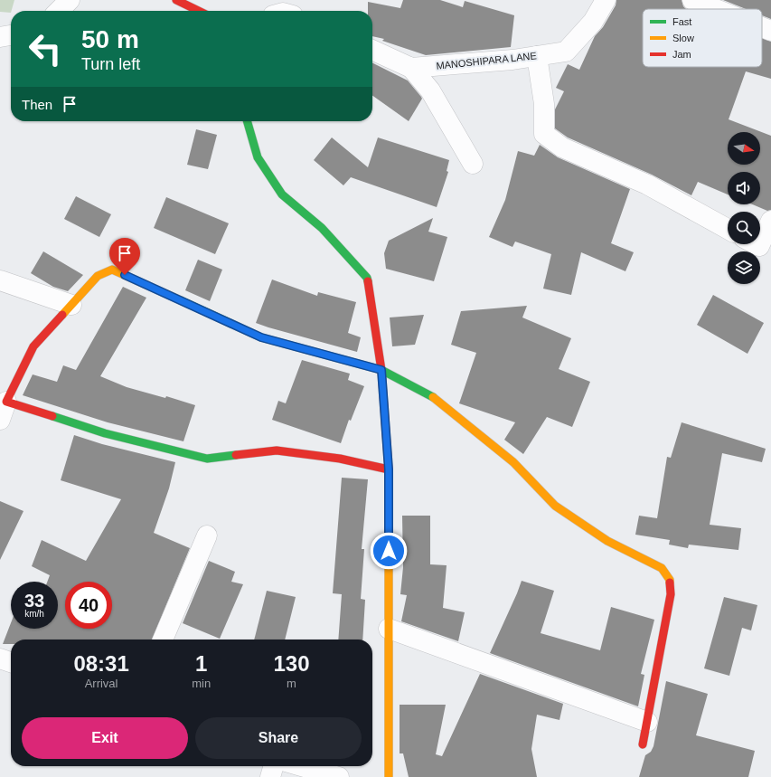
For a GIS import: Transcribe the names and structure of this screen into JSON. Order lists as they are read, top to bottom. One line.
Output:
{"streets":{"street":["MANOSHIPARA LANE"]},"legend":["Fast","Slow","Jam"],"north":"right","page":{"turn":["50 m","Turn left"],"then":"Then","speed":"33 km/h","limit":"40","eta":["08:31","Arrival","1","min","130","m"],"buttons":["Exit","Share"]}}
